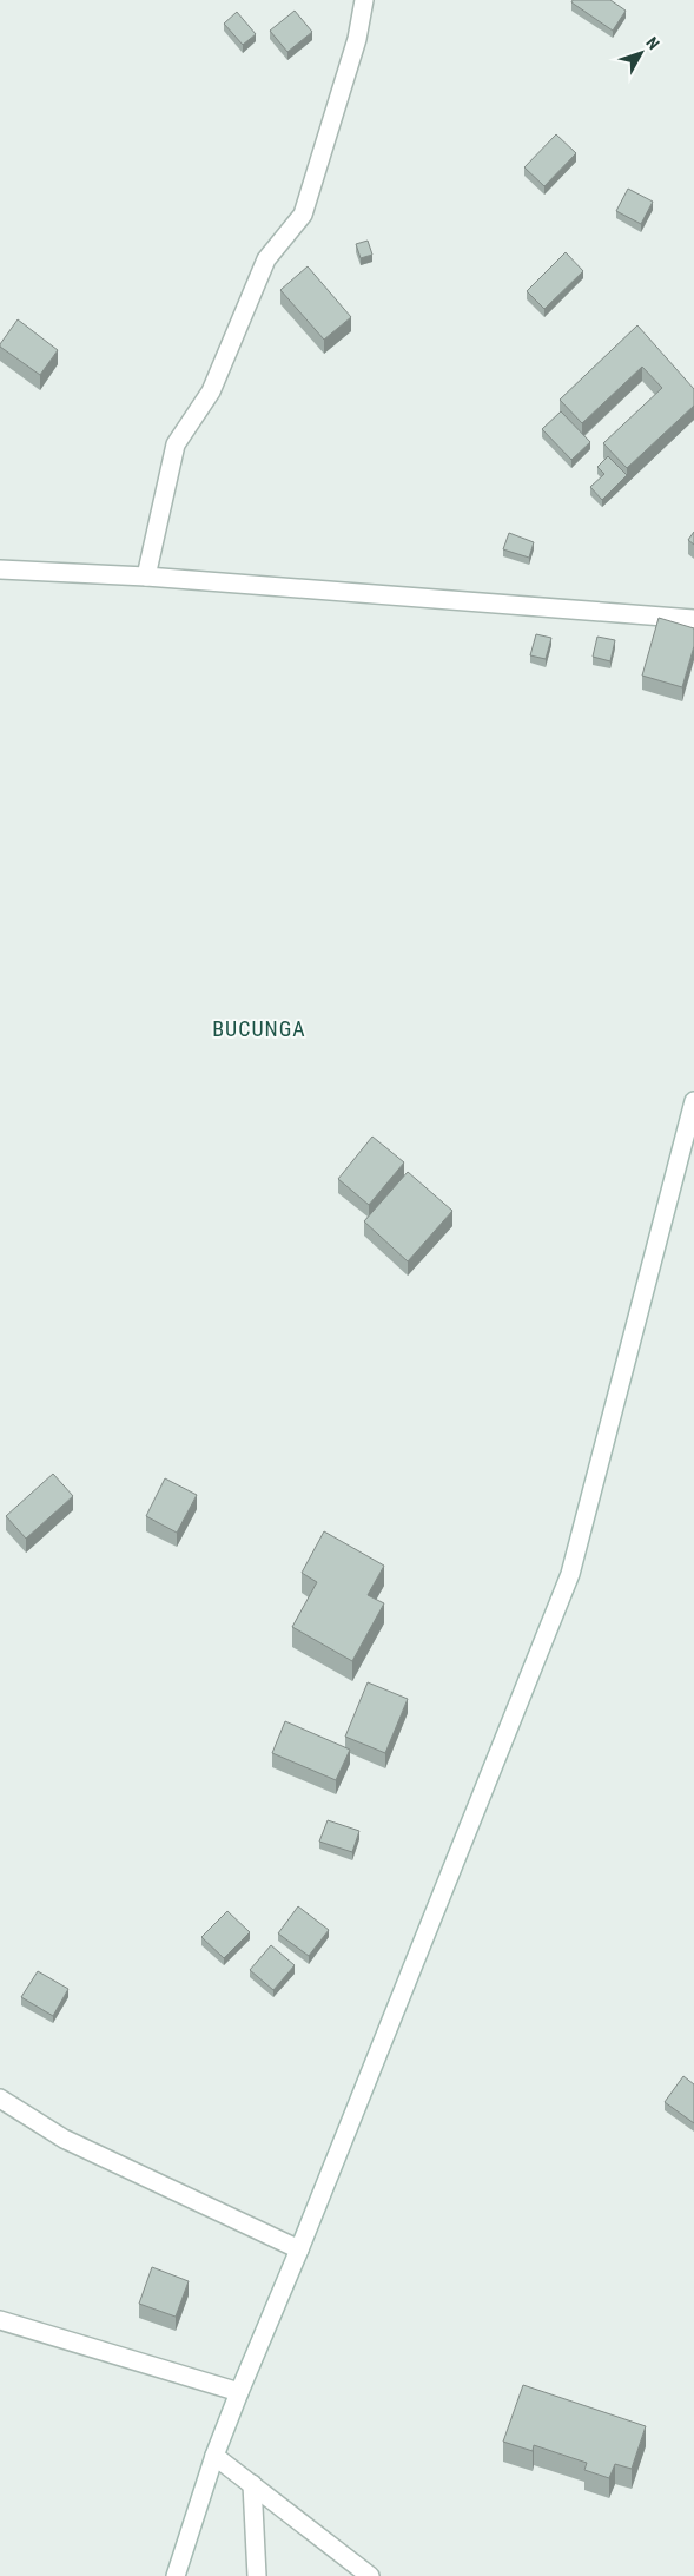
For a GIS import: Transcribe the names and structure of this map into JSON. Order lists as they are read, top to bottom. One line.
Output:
{"districts":["BUCUNGA"],"north":"top right"}
